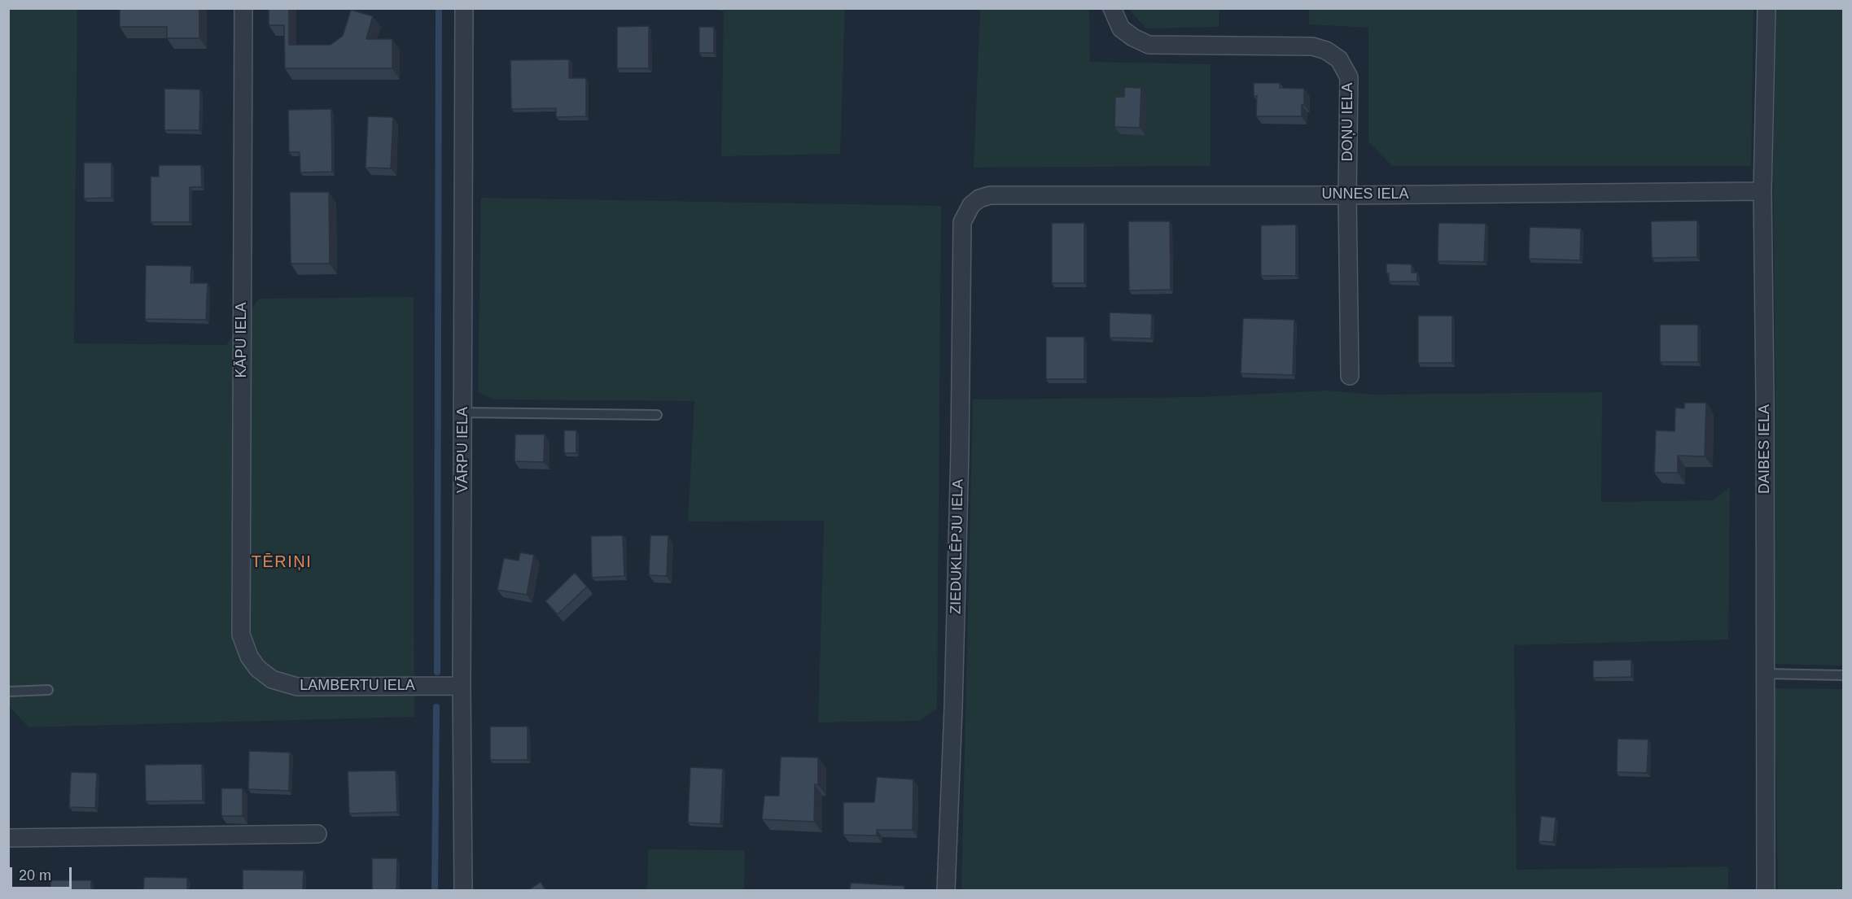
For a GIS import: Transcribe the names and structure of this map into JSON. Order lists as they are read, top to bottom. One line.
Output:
{"streets":{"street":["DOŅU IELA","UNNES IELA","KĀPU IELA","DAIBES IELA","VĀRPU IELA","ZIEDUKLĒPJU IELA","LAMBERTU IELA"]},"crossings":[["DOŅU IELA","UNNES IELA"],["UNNES IELA","DAIBES IELA"],["UNNES IELA","ZIEDUKLĒPJU IELA"],["KĀPU IELA","LAMBERTU IELA"],["VĀRPU IELA","LAMBERTU IELA"]],"districts":["TĒRIŅI"],"scale_bar":"20 m"}
